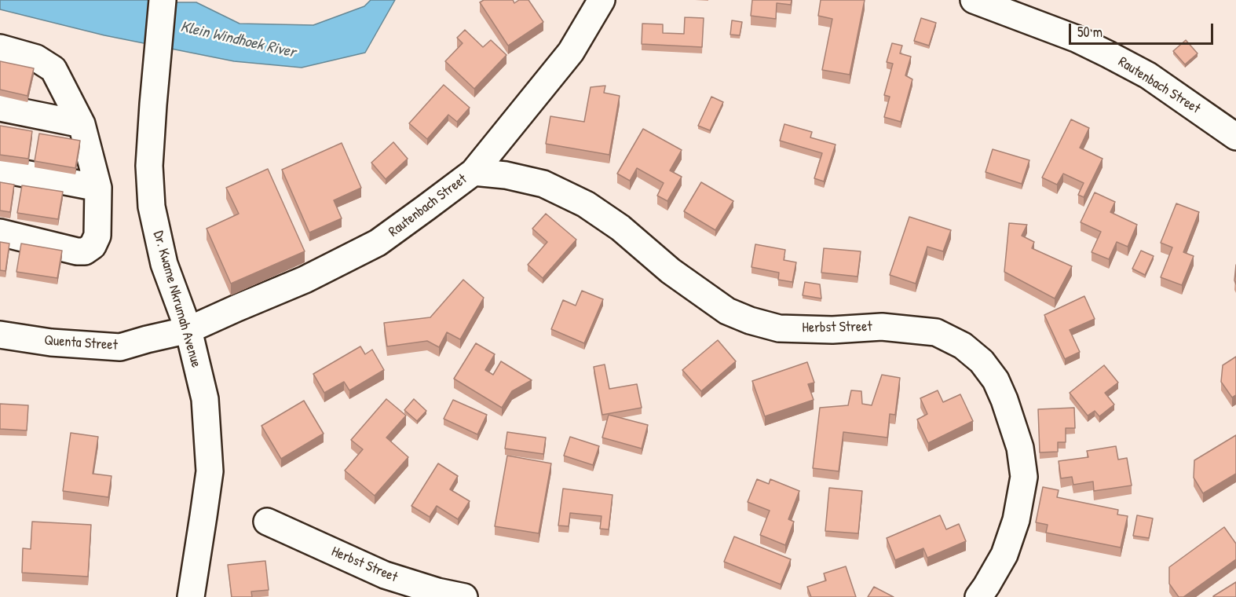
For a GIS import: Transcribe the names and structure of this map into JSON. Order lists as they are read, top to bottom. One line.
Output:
{"streets":{"street":["Rautenbach Street","Dr. Kwame Nkrumah Avenue","Herbst Street","Quenta Street"]},"crossings":[["Rautenbach Street","Dr. Kwame Nkrumah Avenue"],["Rautenbach Street","Herbst Street"],["Rautenbach Street","Quenta Street"],["Dr. Kwame Nkrumah Avenue","Quenta Street"]],"water":["Klein Windhoek River"],"scale_bar":"50 m"}
